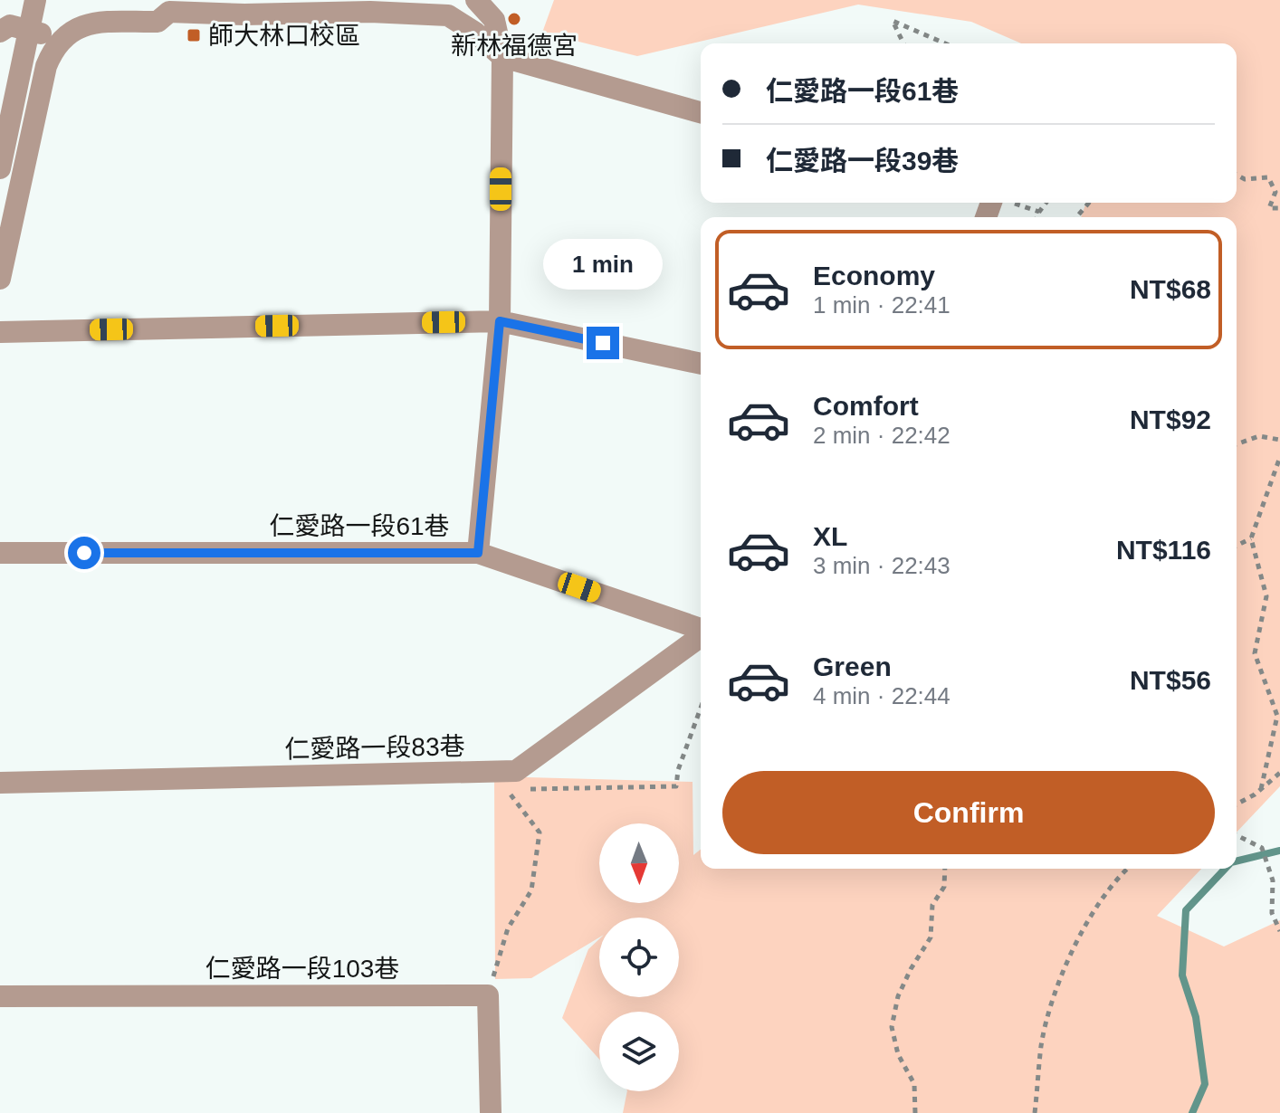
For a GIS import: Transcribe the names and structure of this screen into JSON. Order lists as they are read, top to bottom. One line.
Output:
{"streets":{"street":["仁愛路一段61巷","仁愛路一段83巷","仁愛路一段103巷"]},"places":{"other":["新林福德宮"],"transit":["師大林口校區"]},"north":"bottom","page":{"banner":["仁愛路一段61巷","仁愛路一段39巷"],"list":[{"name":"Economy","note":"1 min · 22:41","value":"NT$68"},{"name":"Comfort","note":"2 min · 22:42","value":"NT$92"},{"name":"XL","note":"3 min · 22:43","value":"NT$116"},{"name":"Green","note":"4 min · 22:44","value":"NT$56"}],"bubble":"1 min","buttons":"Confirm"}}
